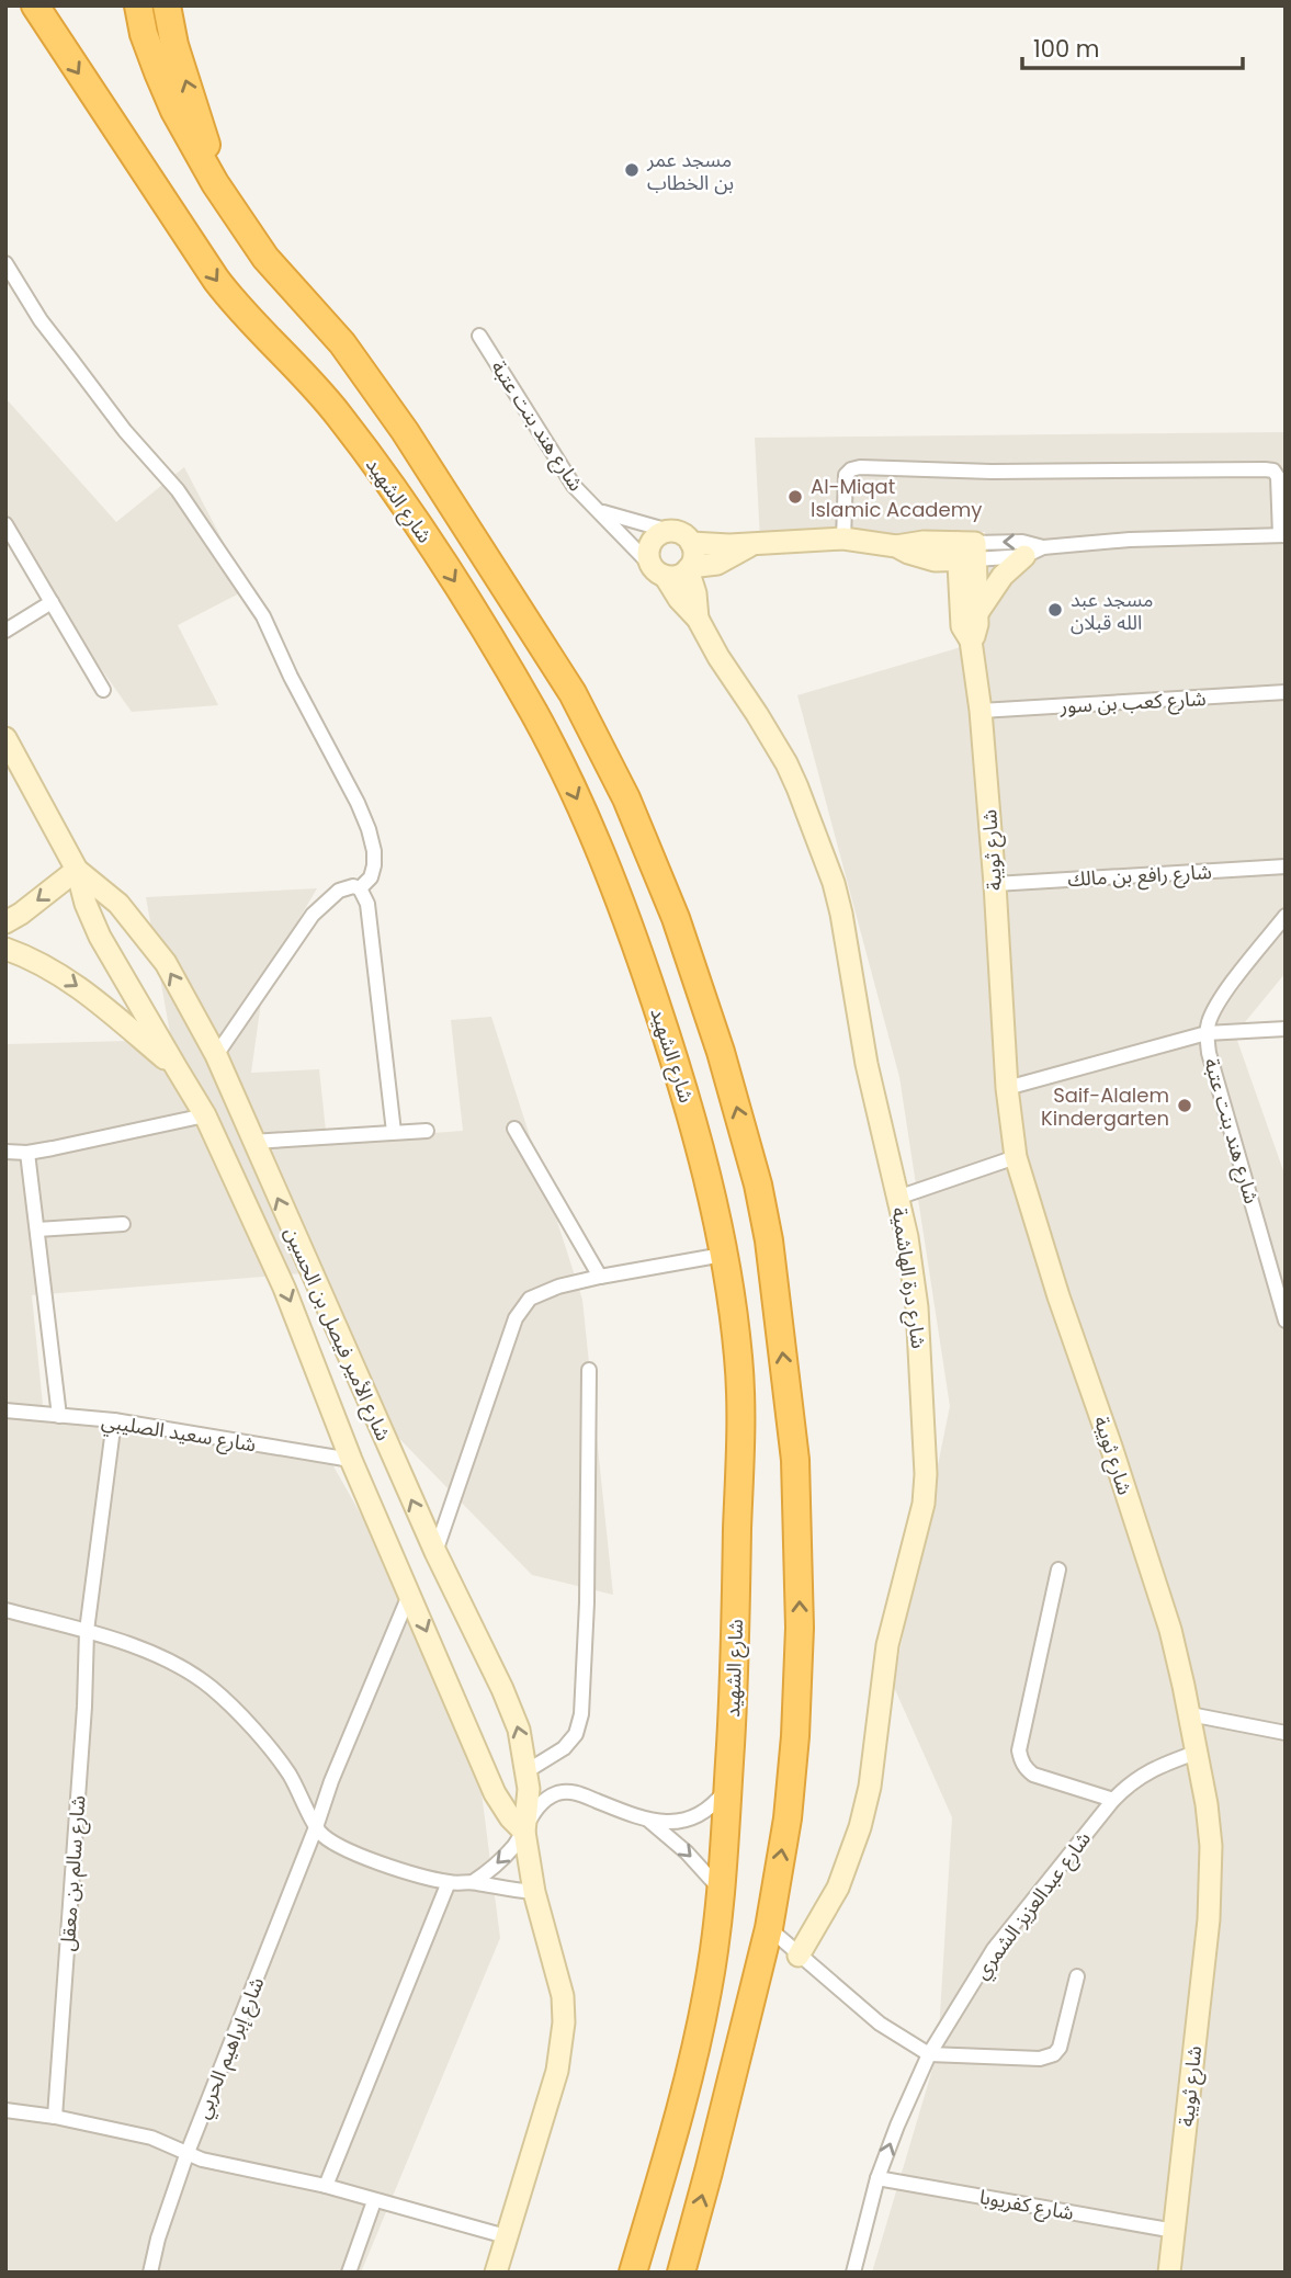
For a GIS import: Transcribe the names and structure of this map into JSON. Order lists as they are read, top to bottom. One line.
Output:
{"streets":{"highway":["شارع الشهيد"],"street":["شارع هند بنت عتبة","شارع كعب بن سور","شارع ثويبة","شارع رافع بن مالك","شارع درة الهاشمية","شارع الأمير فيصل بن الحسين","شارع سعيد الصليبي","شارع سالم بن معقل","شارع عبدالعزيز الشمري","شارع إبراهيم الحربي","شارع كفريوبا"]},"crossings":[["شارع هند بنت عتبة","شارع درة الهاشمية"],["شارع كعب بن سور","شارع ثويبة"],["شارع ثويبة","شارع رافع بن مالك"],["شارع ثويبة","شارع عبدالعزيز الشمري"],["شارع ثويبة","شارع كفريوبا"],["شارع الأمير فيصل بن الحسين","شارع سعيد الصليبي"],["شارع الأمير فيصل بن الحسين","شارع إبراهيم الحربي"],["شارع سعيد الصليبي","شارع سالم بن معقل"],["شارع عبدالعزيز الشمري","شارع كفريوبا"]],"places":["مسجد عمر بن الخطاب","Al-Miqat Islamic Academy","مسجد عبد الله قبلان","Saif-Alalem Kindergarten"],"scale_bar":"100 m"}
